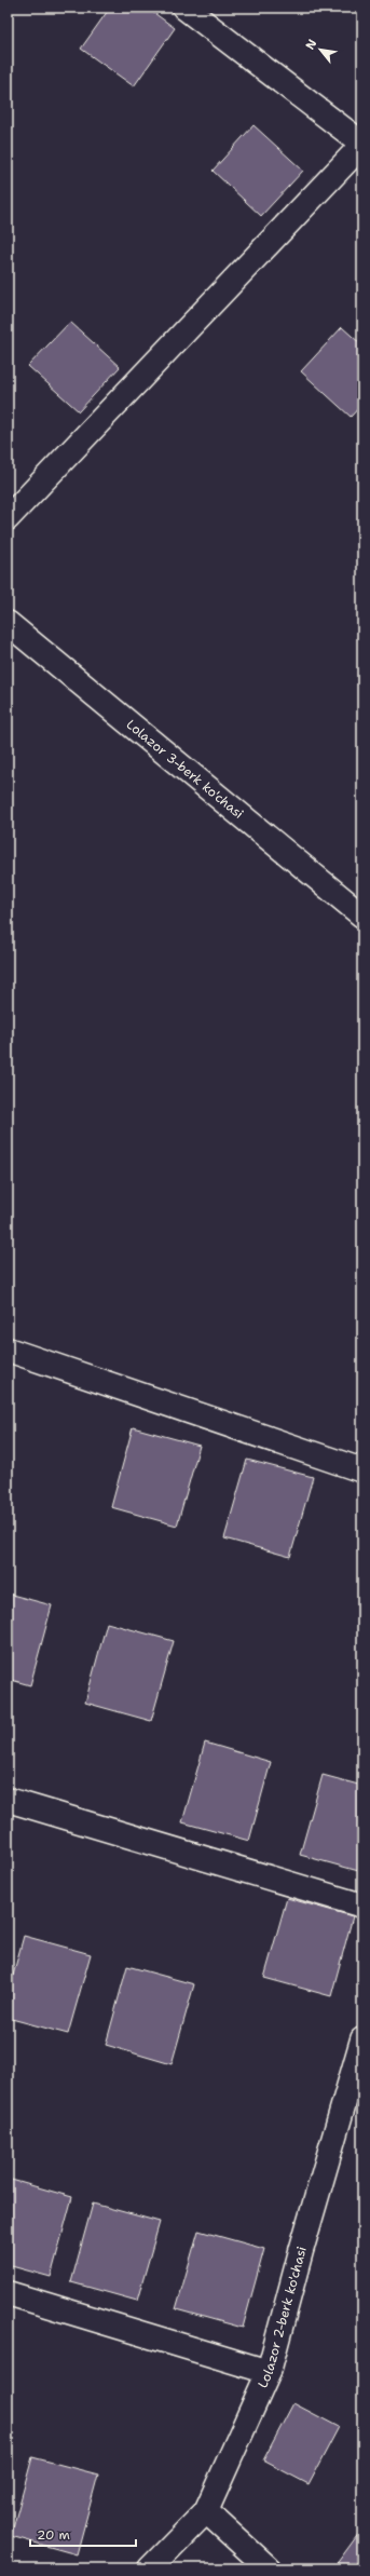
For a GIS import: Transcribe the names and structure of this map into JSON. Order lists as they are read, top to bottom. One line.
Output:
{"streets":{"street":["Lolazor 3-berk ko'chasi","Lolazor 2-berk ko'chasi"]},"scale_bar":"20 m","north":"top left"}
